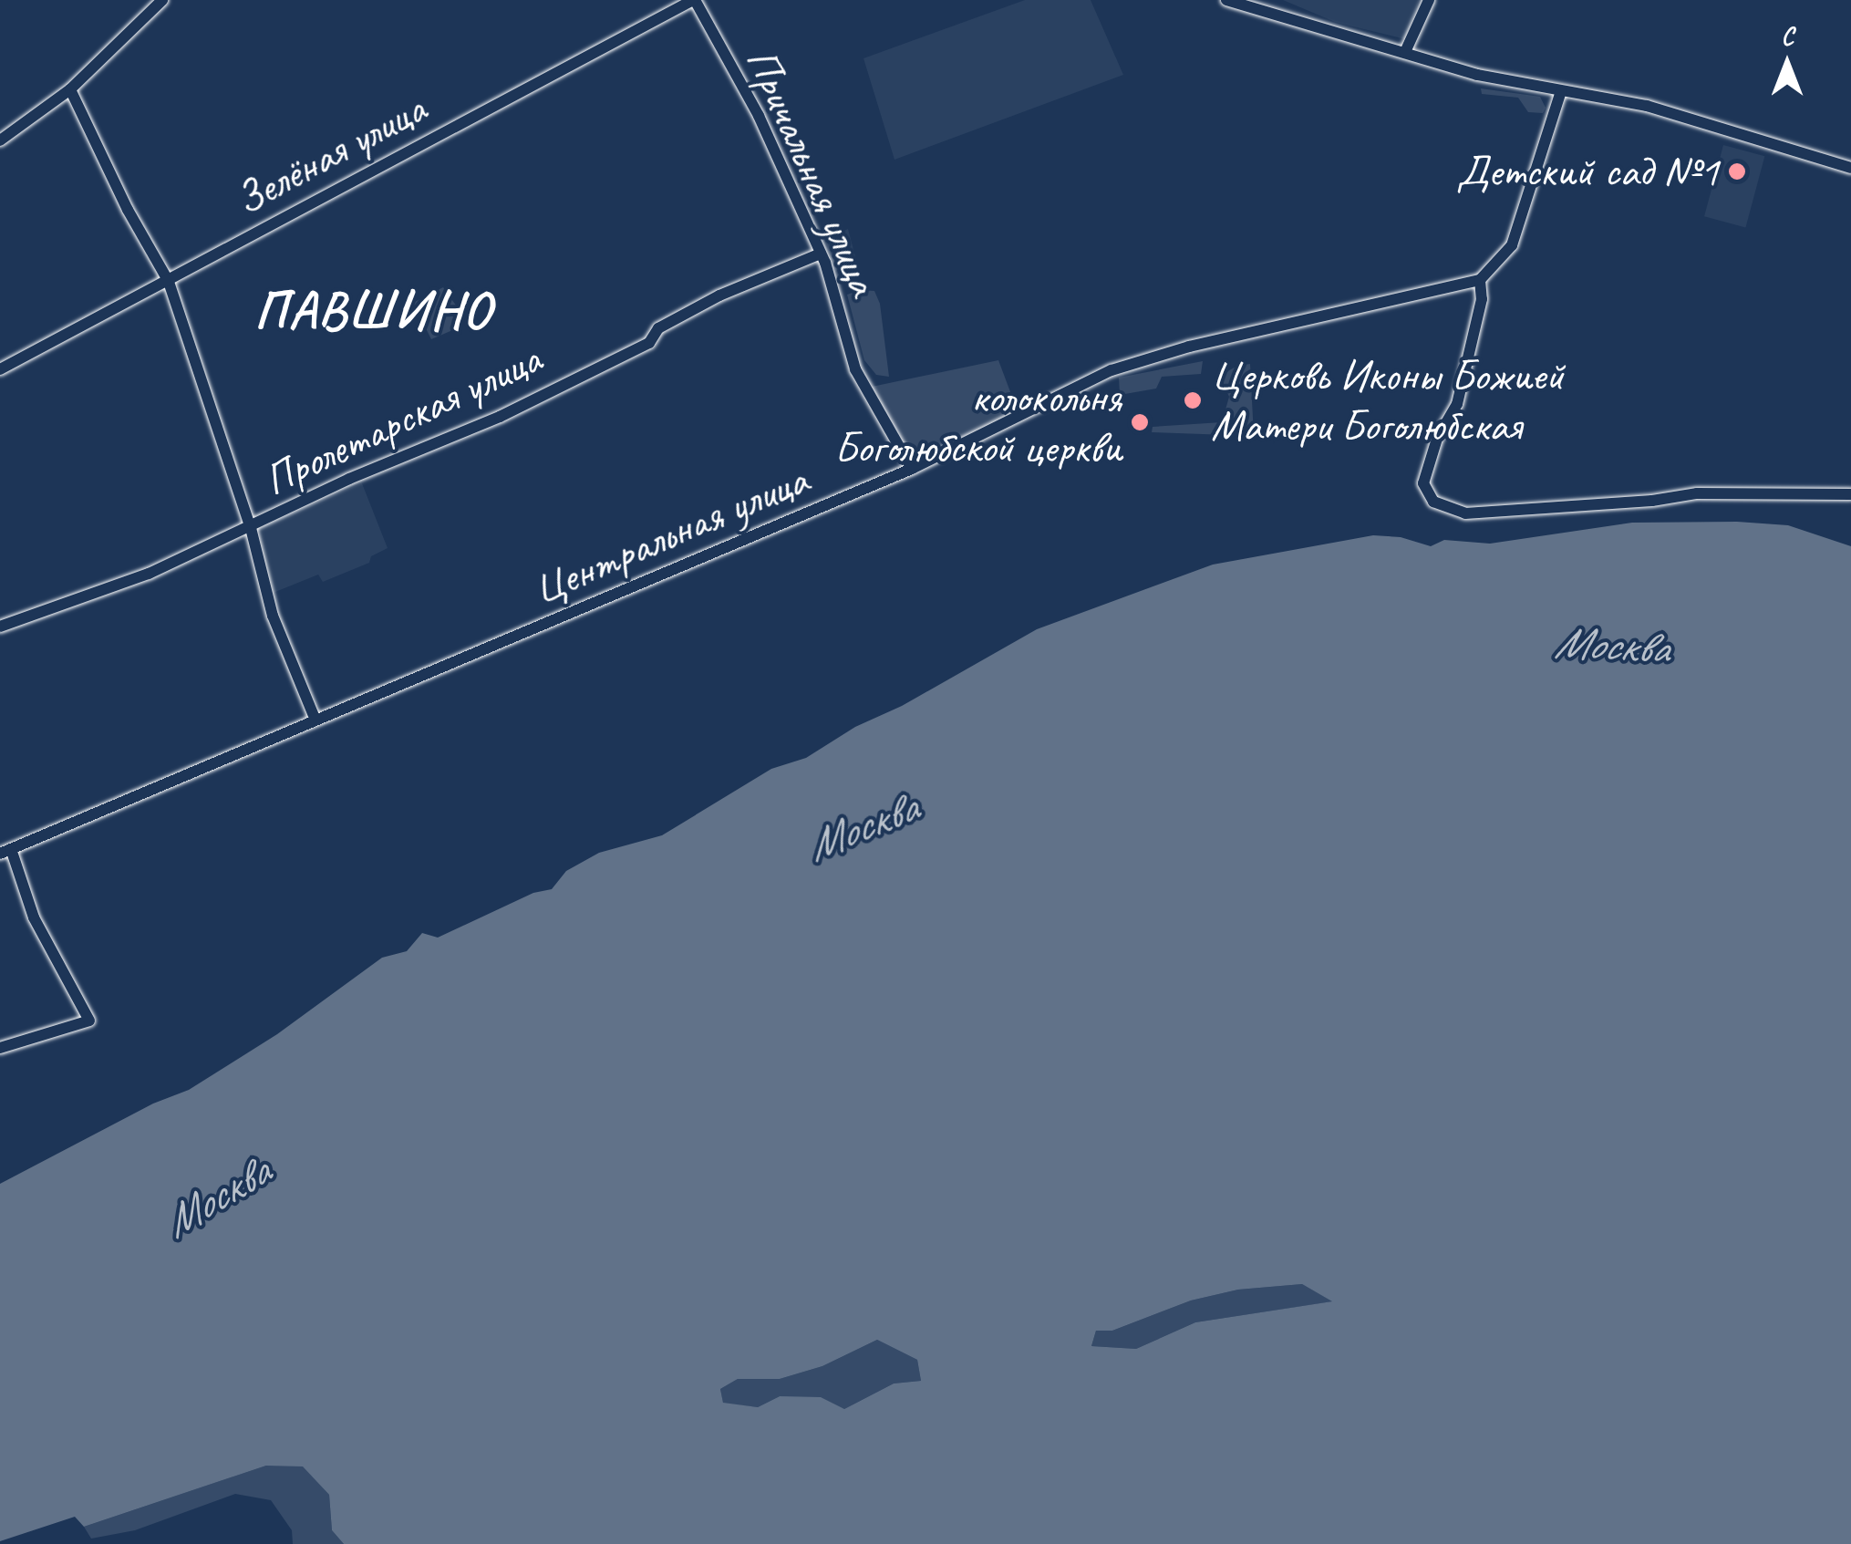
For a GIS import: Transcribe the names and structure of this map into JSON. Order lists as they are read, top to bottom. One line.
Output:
{"streets":{"street":["Зелёная улица","Причальная улица","Пролетарская улица","Центральная улица"]},"crossings":[["Зелёная улица","Причальная улица"],["Причальная улица","Пролетарская улица"],["Причальная улица","Центральная улица"]],"districts":["ПАВШИНО"],"water":["Москва"],"places":["Детский сад №1","Церковь Иконы Божией Матери Боголюбская","колокольня Боголюбской церкви"],"north":"top"}
